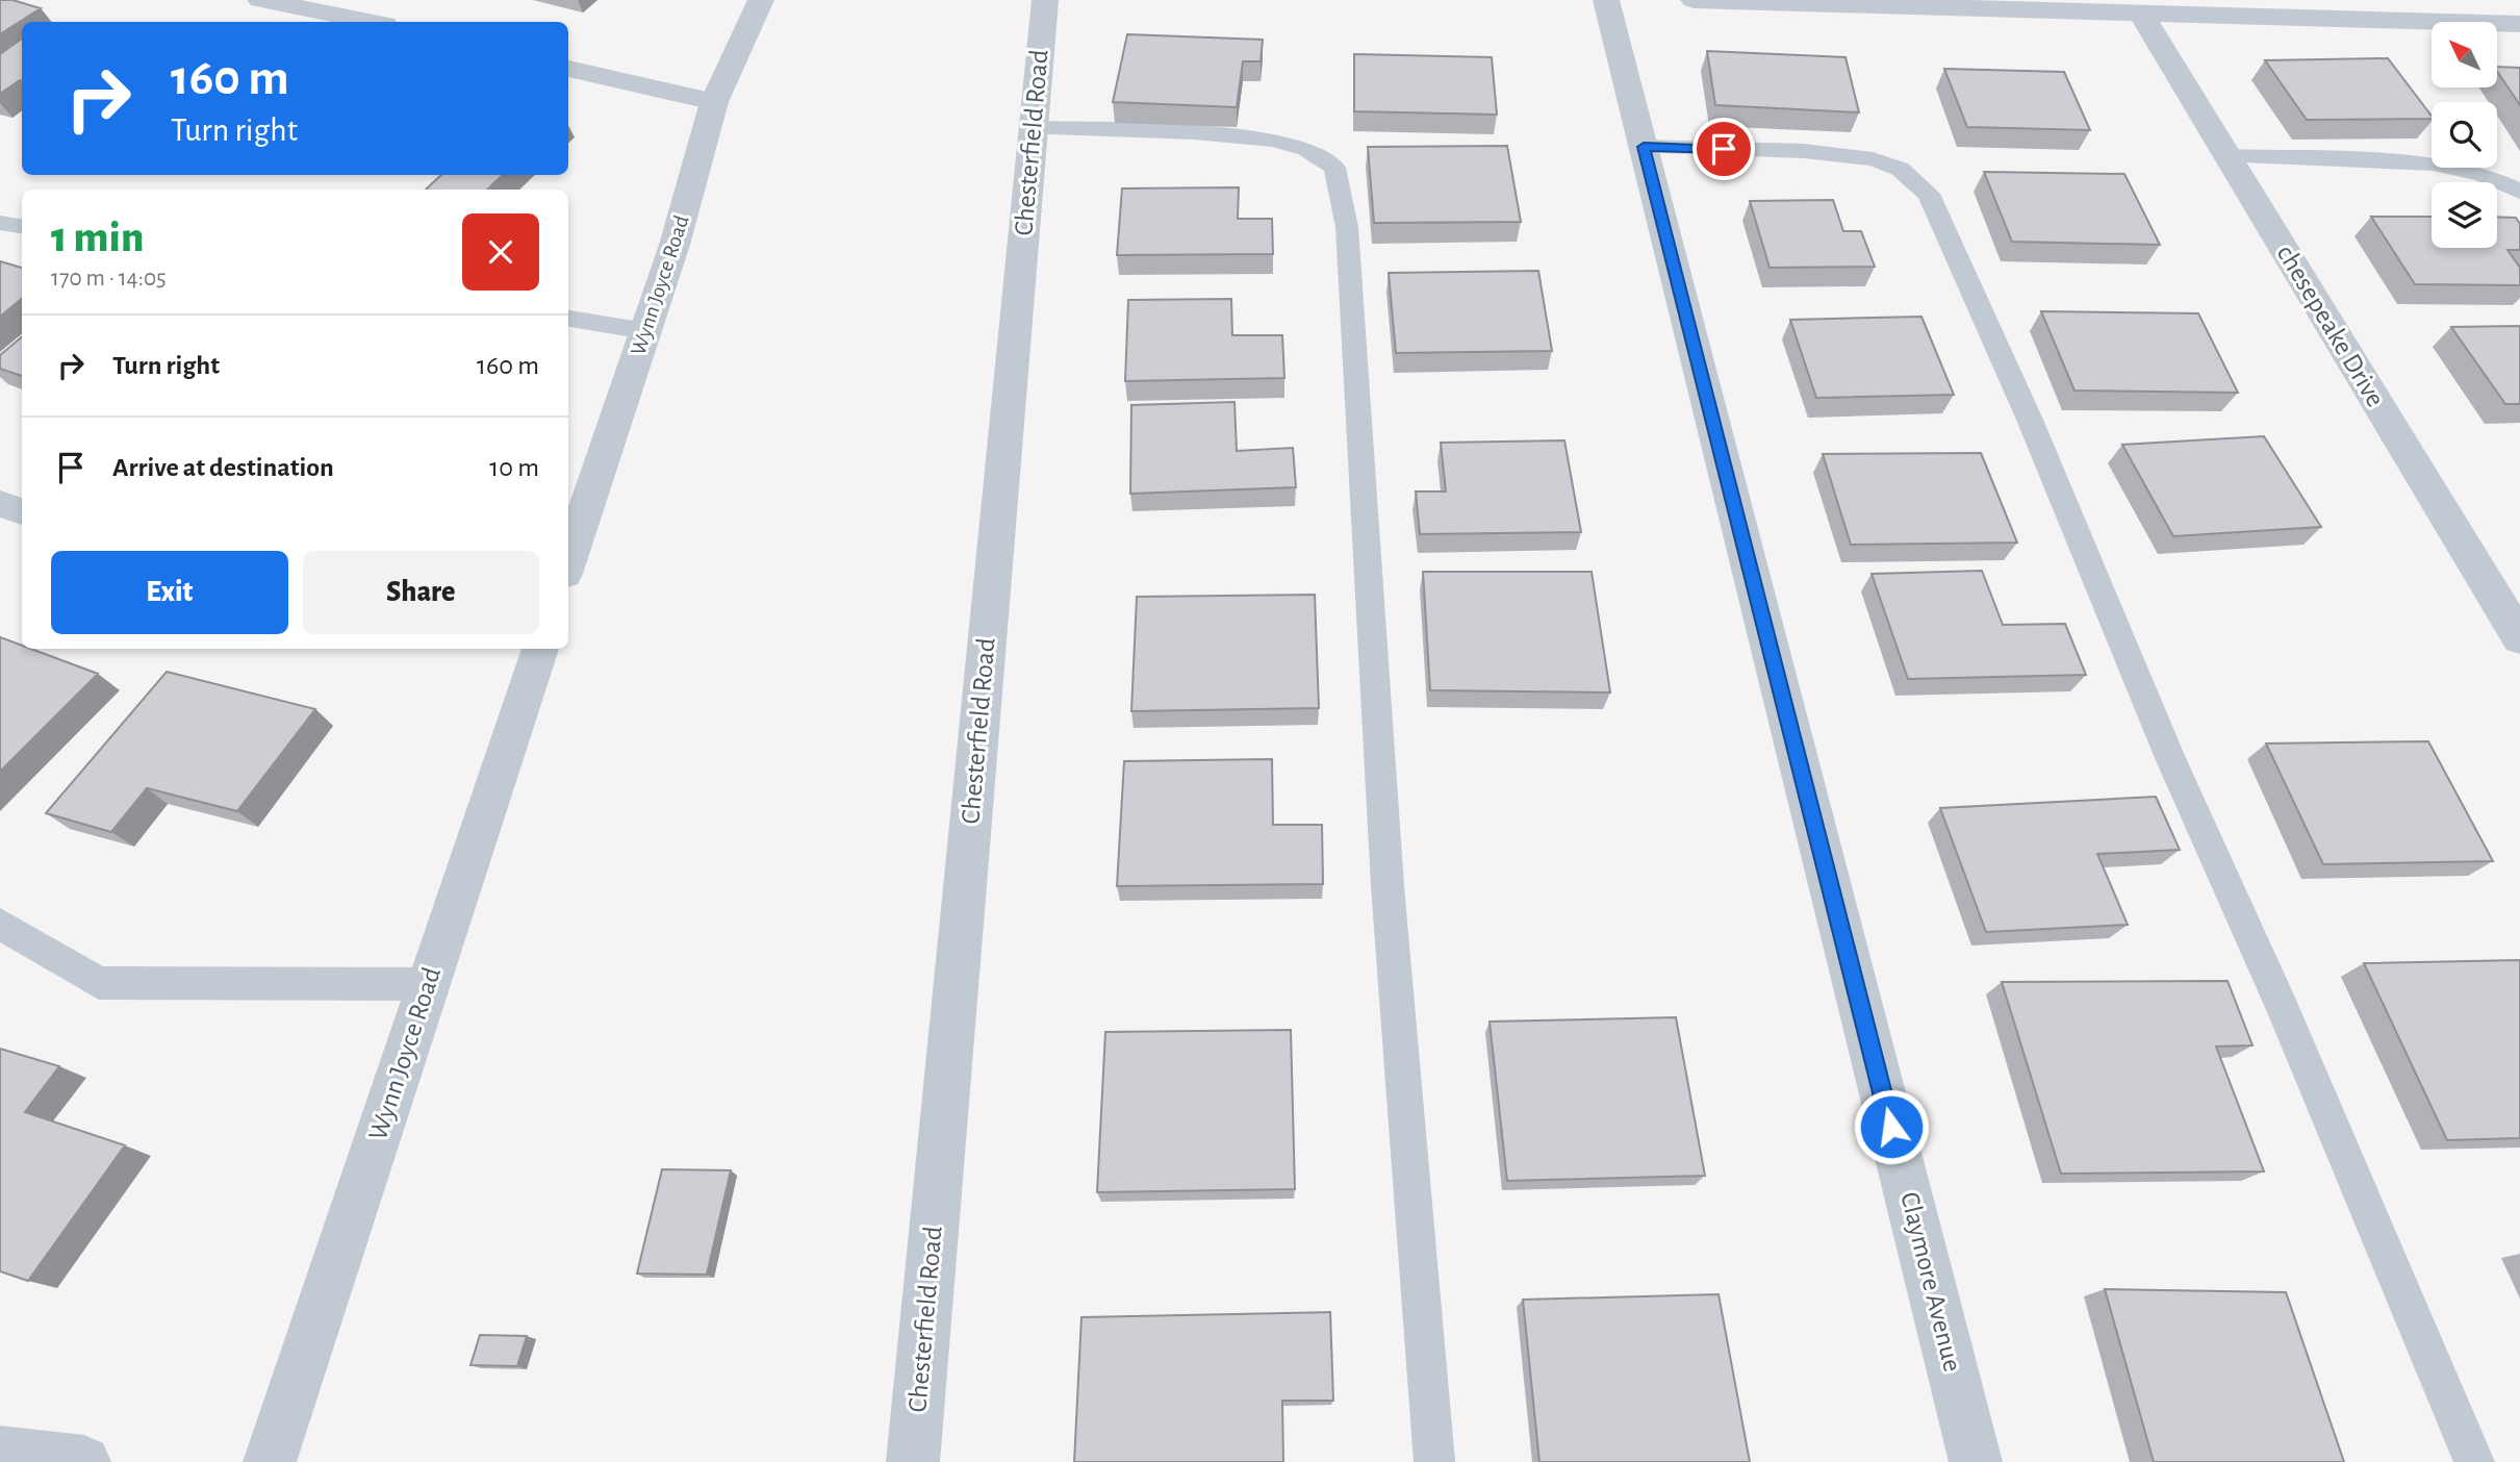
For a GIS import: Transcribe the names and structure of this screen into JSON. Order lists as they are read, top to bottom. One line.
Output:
{"streets":{"street":["Chesterfield Road","Wynn Joyce Road","chesepeake Drive","Claymore Avenue"]},"north":"top left","page":{"turn":["160 m","Turn right"],"heading":["1 min","170 m · 14:05"],"list":[{"name":"Turn right","value":"160 m"},{"name":"Arrive at destination","value":"10 m"}],"buttons":["Exit","Share"]}}
